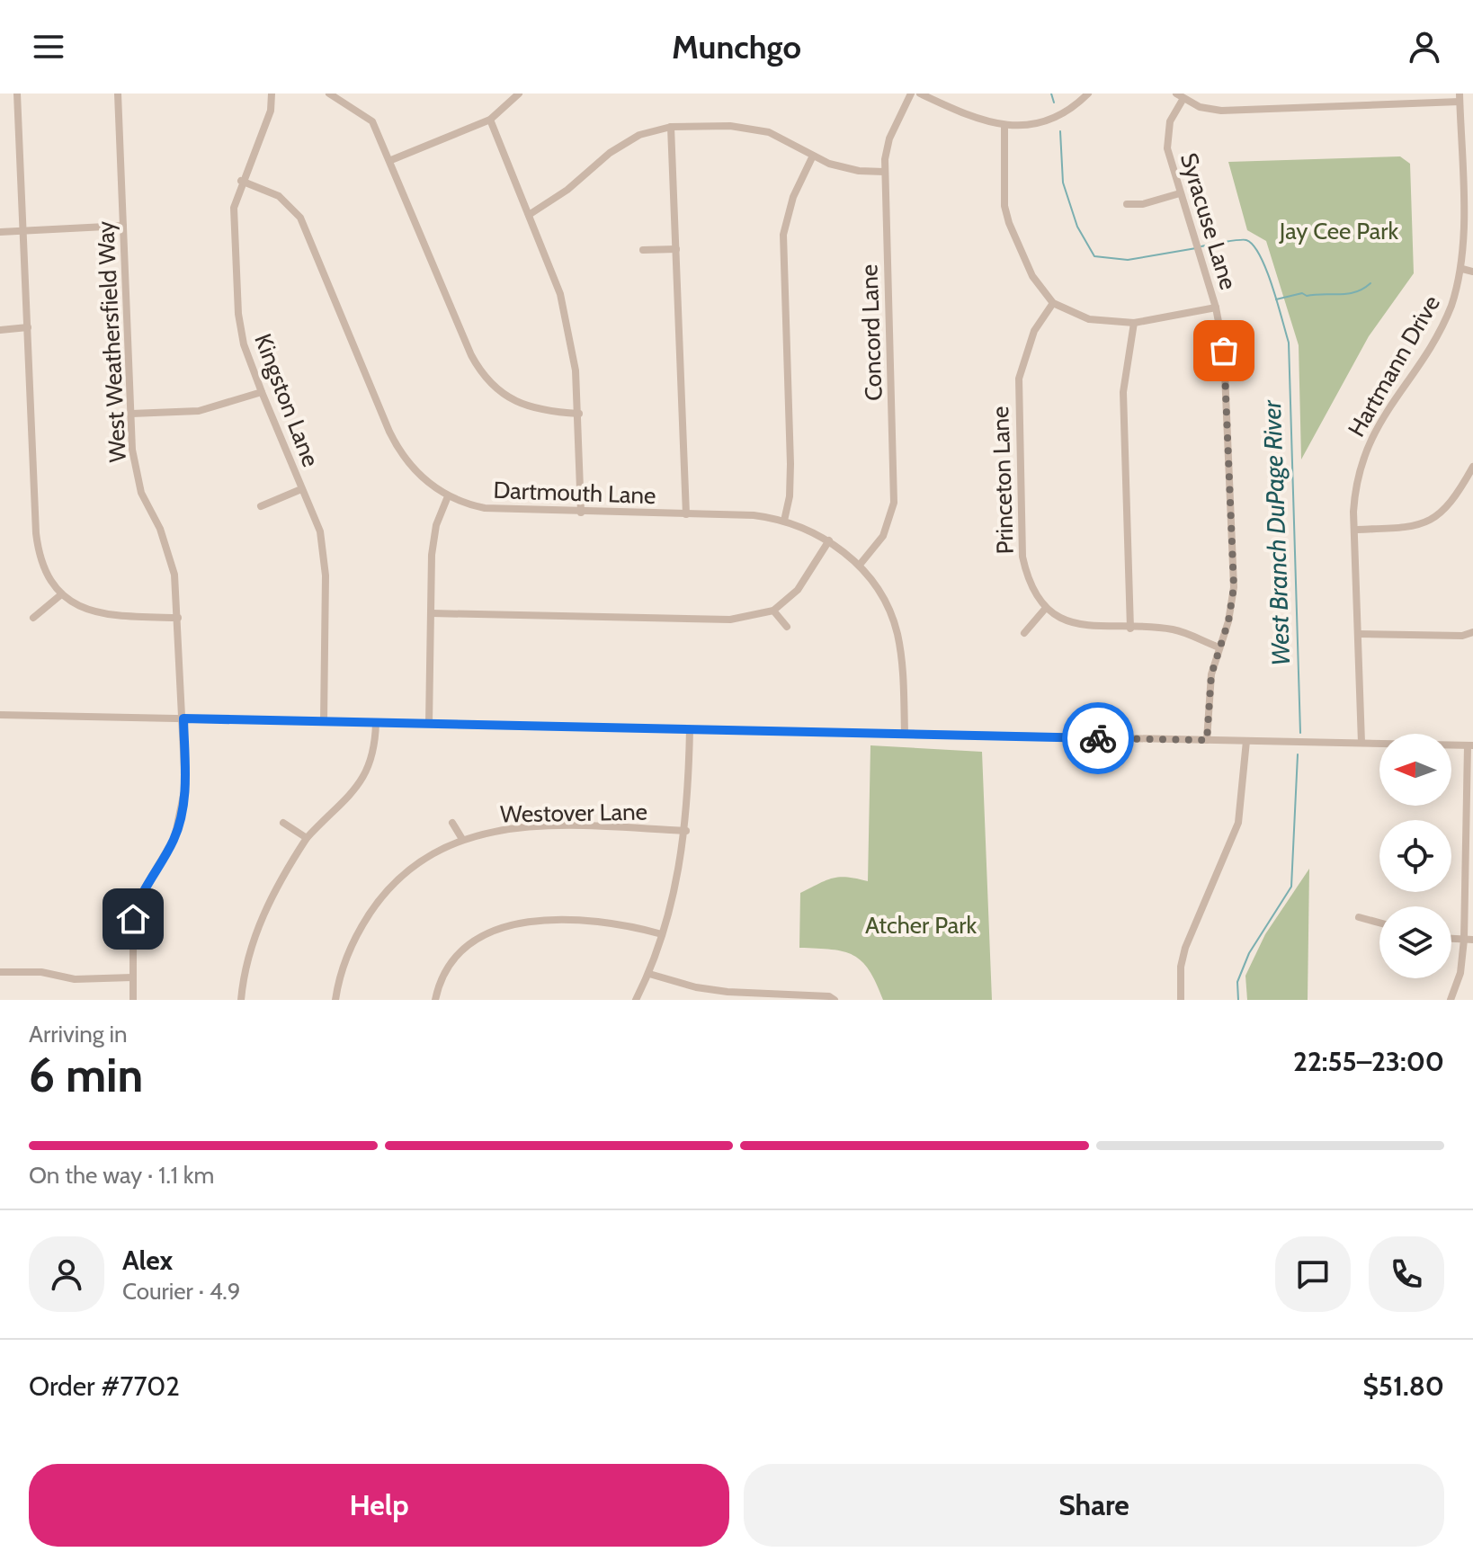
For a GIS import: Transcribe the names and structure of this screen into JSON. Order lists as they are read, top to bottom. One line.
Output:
{"streets":{"street":["Syracuse Lane","Concord Lane","West Weathersfield Way","Hartmann Drive","Kingston Lane","Princeton Lane","Dartmouth Lane","Westover Lane"]},"crossings":[["Concord Lane","Dartmouth Lane"],["Kingston Lane","Dartmouth Lane"]],"water":["West Branch DuPage River"],"parks":["Jay Cee Park","Atcher Park"],"north":"left","page":{"header":"Munchgo","heading":["6 min","Arriving in","22:55–23:00"],"panel":["Alex","Courier · 4.9","Order #7702","$51.80"],"bar":"On the way · 1.1 km","buttons":["Help","Share"]}}
